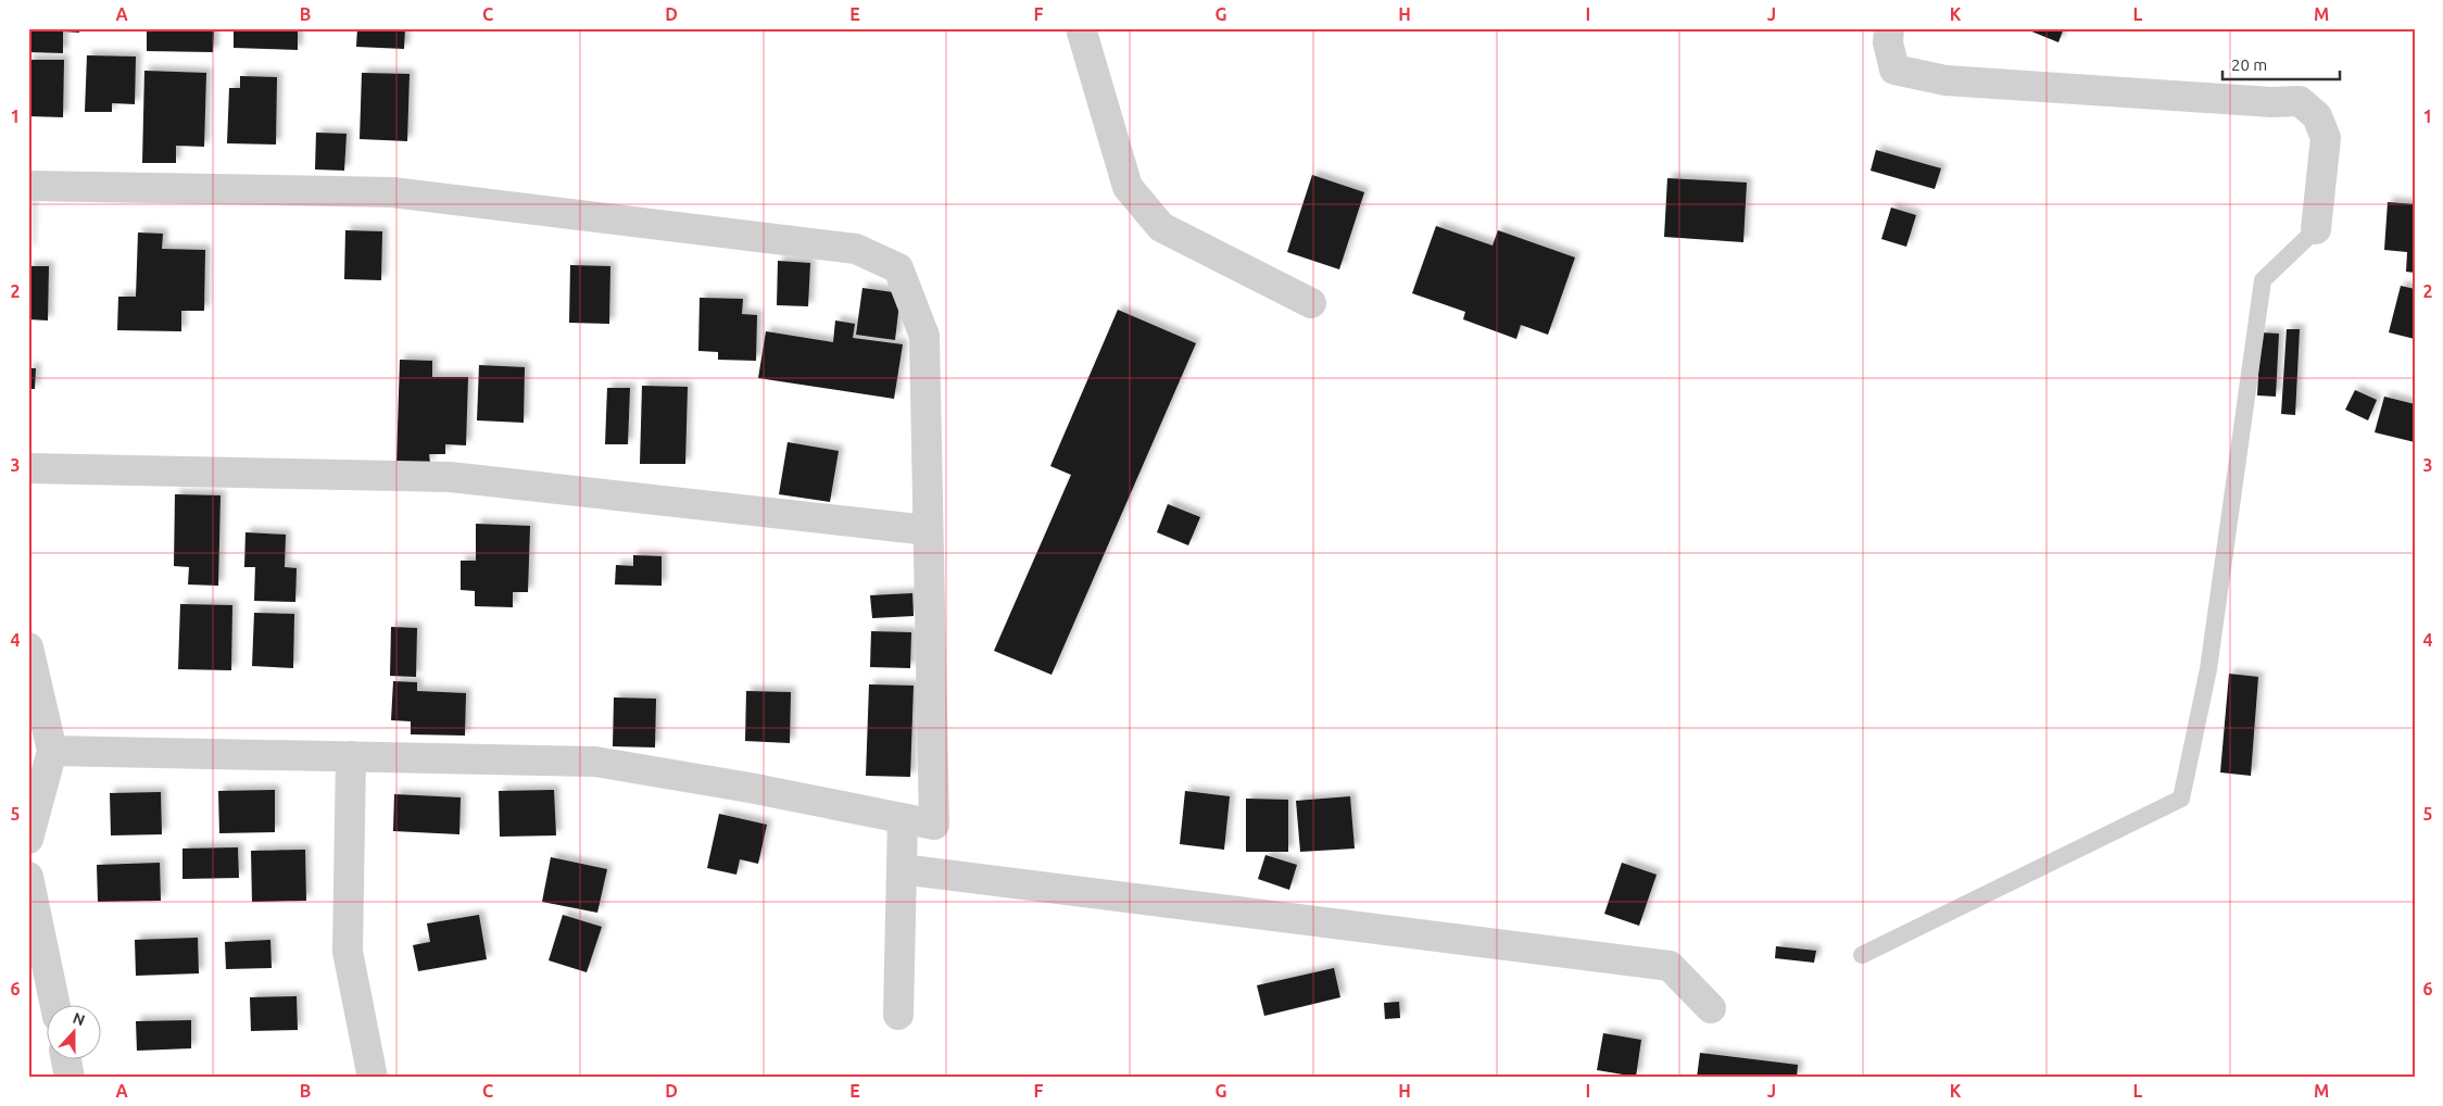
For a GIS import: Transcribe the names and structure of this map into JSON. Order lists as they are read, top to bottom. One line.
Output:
{"scale_bar":"20 m","north":"top","grid":{"columns":["A","B","C","D","E","F","G","H","I","J","K","L","M"],"rows":["1","2","3","4","5","6"]}}
